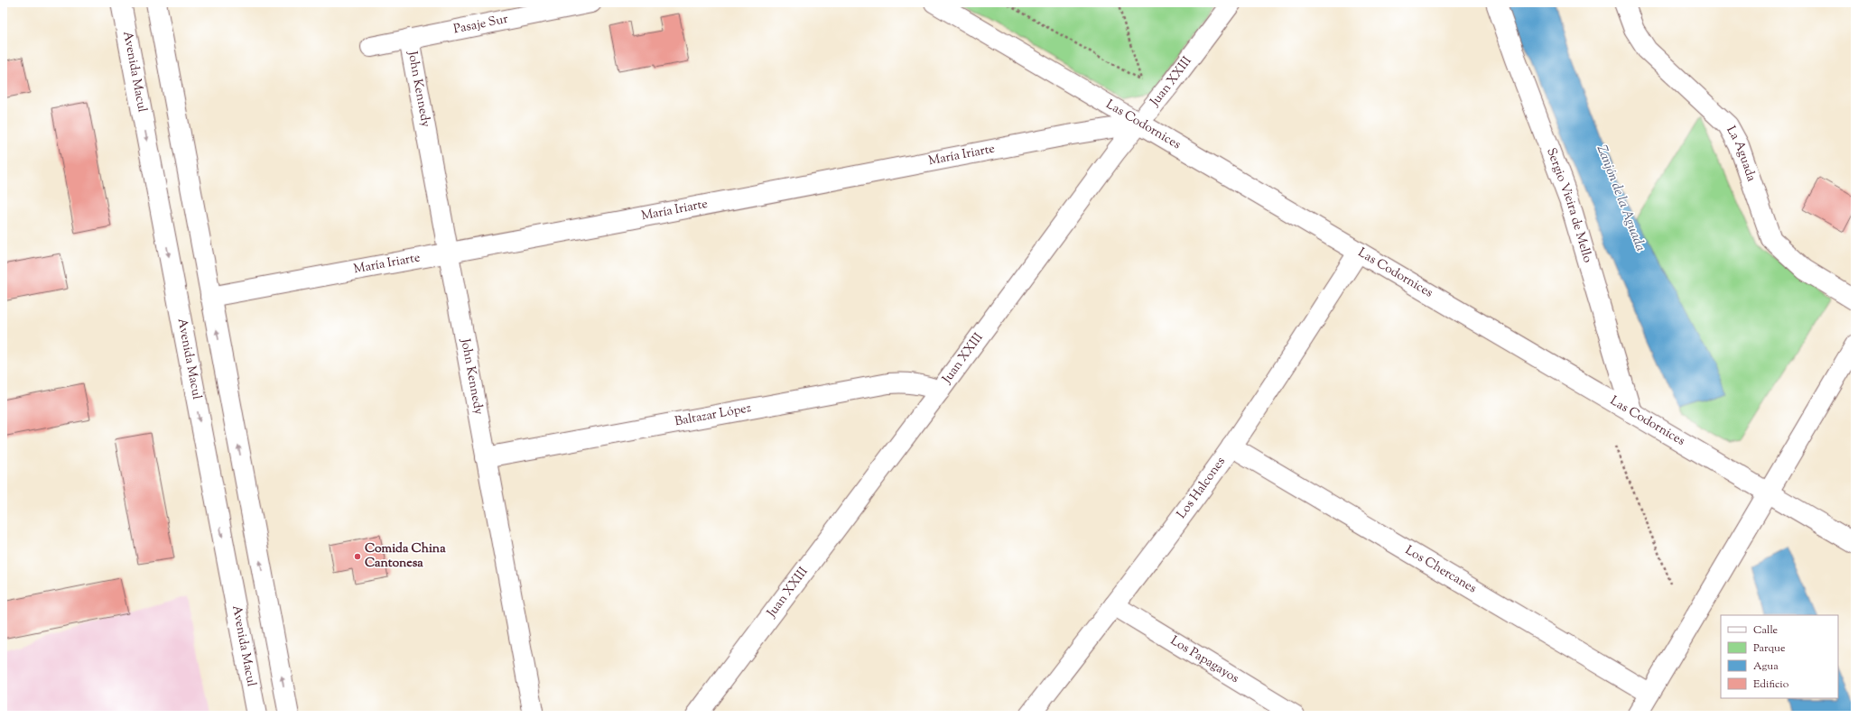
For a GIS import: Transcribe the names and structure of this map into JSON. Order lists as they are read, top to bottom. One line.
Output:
{"streets":{"street":["Pasaje Sur","Avenida Macul","Juan XXIII","John Kennedy","Las Codornices","María Iriarte","La Aguada","Sergio Vieira de Mello","Baltazar López","Los Halcones","Los Chercanes","Los Papagayos"]},"crossings":[["Pasaje Sur","John Kennedy"],["Juan XXIII","Las Codornices"],["Juan XXIII","María Iriarte"],["Juan XXIII","Baltazar López"],["John Kennedy","María Iriarte"],["John Kennedy","Baltazar López"],["Las Codornices","María Iriarte"],["Las Codornices","Sergio Vieira de Mello"],["Las Codornices","Los Halcones"],["Los Halcones","Los Chercanes"],["Los Halcones","Los Papagayos"]],"water":["Zanjón de la Aguada"],"places":["Comida China Cantonesa"],"legend":["Calle","Parque","Agua","Edificio"]}
